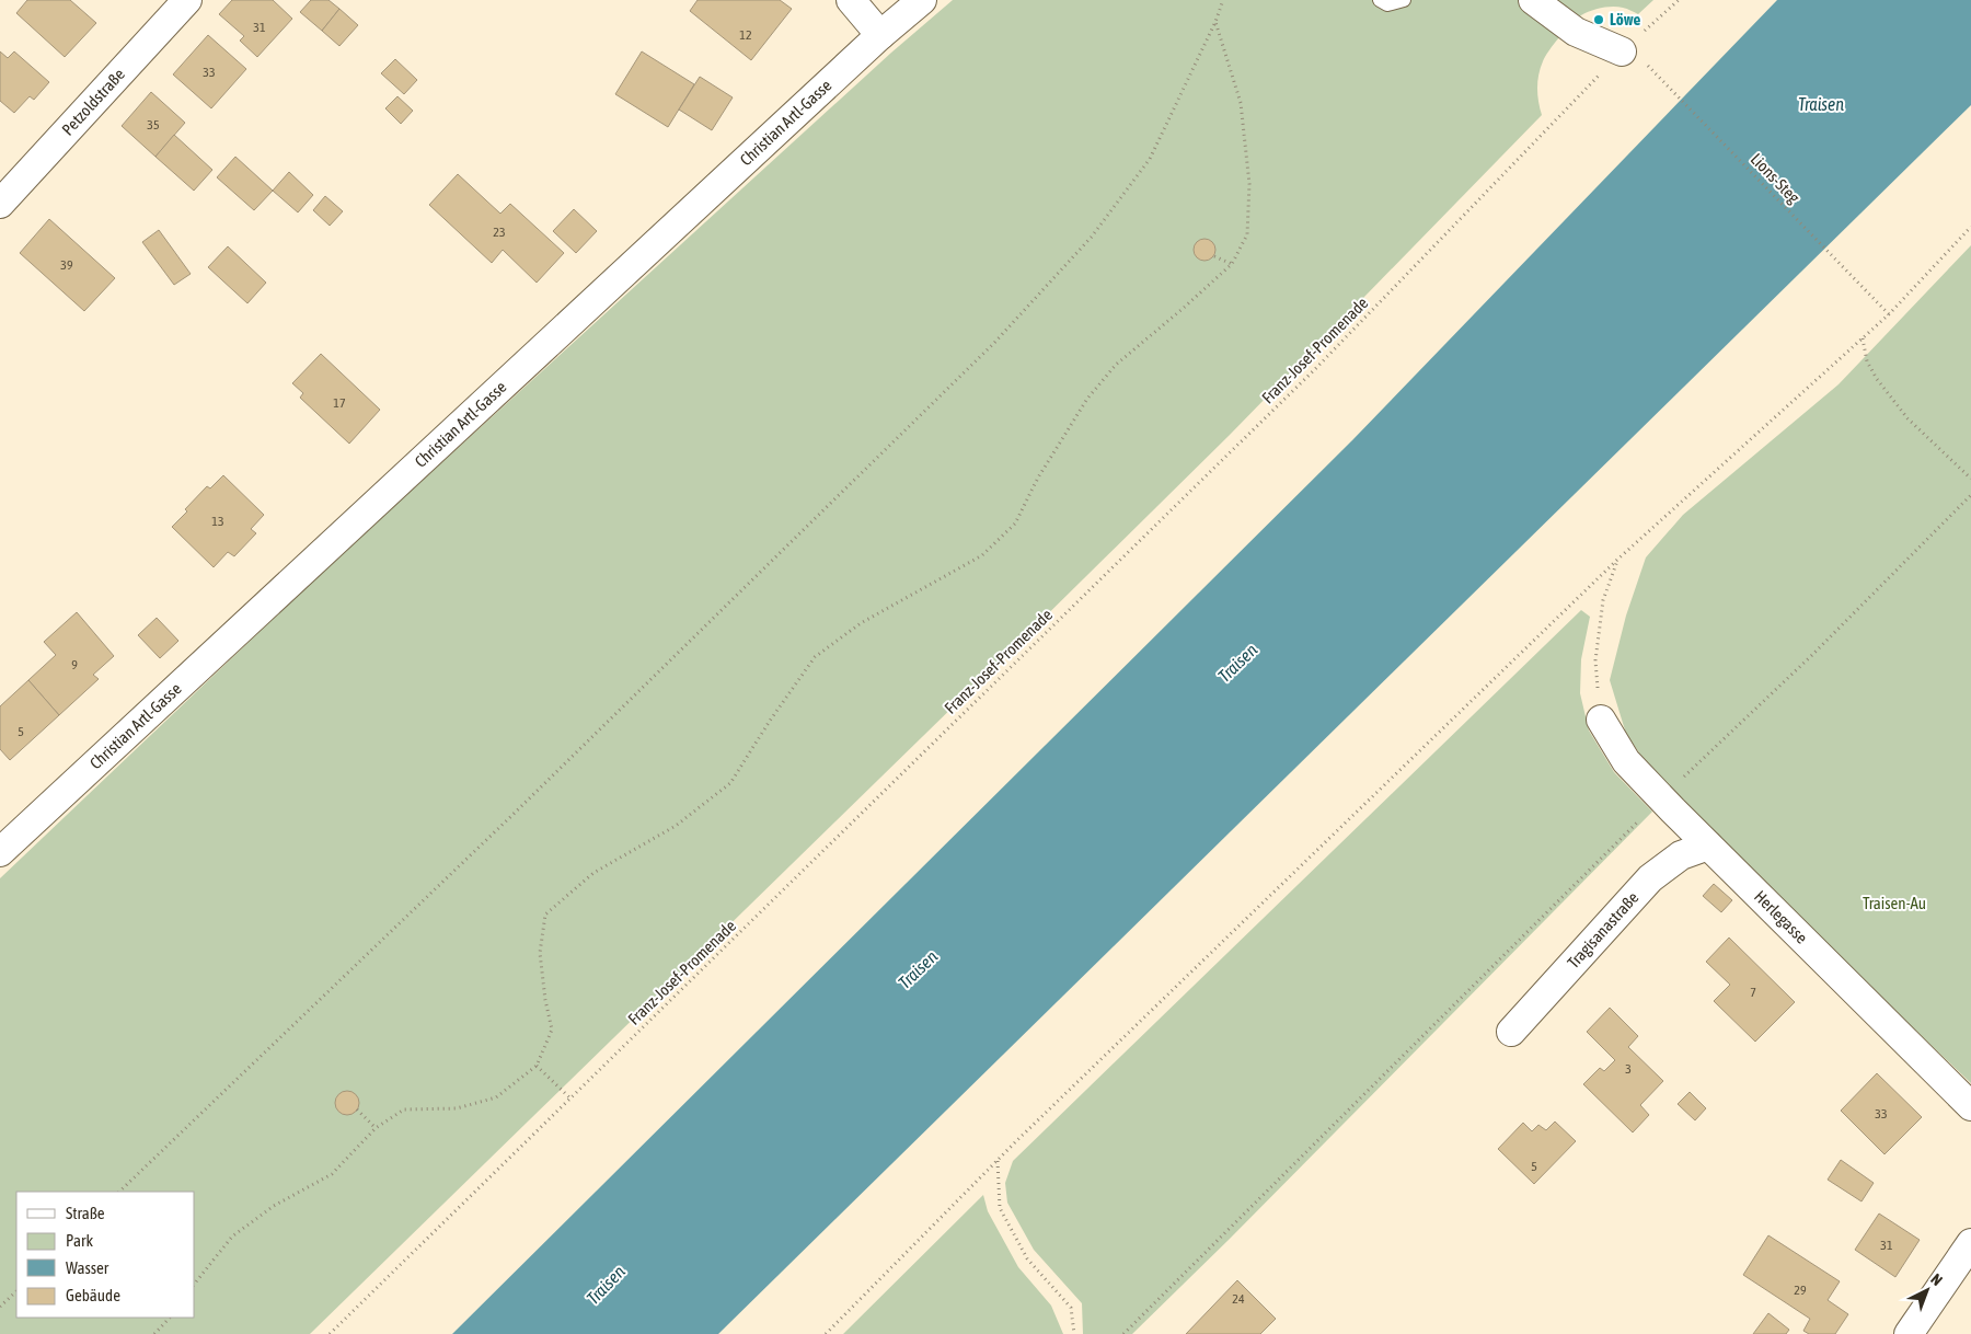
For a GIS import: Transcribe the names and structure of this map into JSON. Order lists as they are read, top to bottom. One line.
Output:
{"streets":{"street":["Petzoldstraße","Christian Artl-Gasse","Herlegasse","Tragisanastraße"],"path":["Lions-Steg","Franz-Josef-Promenade"]},"crossings":[["Lions-Steg","Franz-Josef-Promenade"],["Herlegasse","Tragisanastraße"]],"water":["Traisen"],"parks":["Traisen-Au"],"places":["Löwe"],"house_numbers":["31","12","33","35","23","39","17","13","9","5","7","3","33","5","31","29","24"],"legend":["Straße","Park","Wasser","Gebäude"],"north":"top right"}
